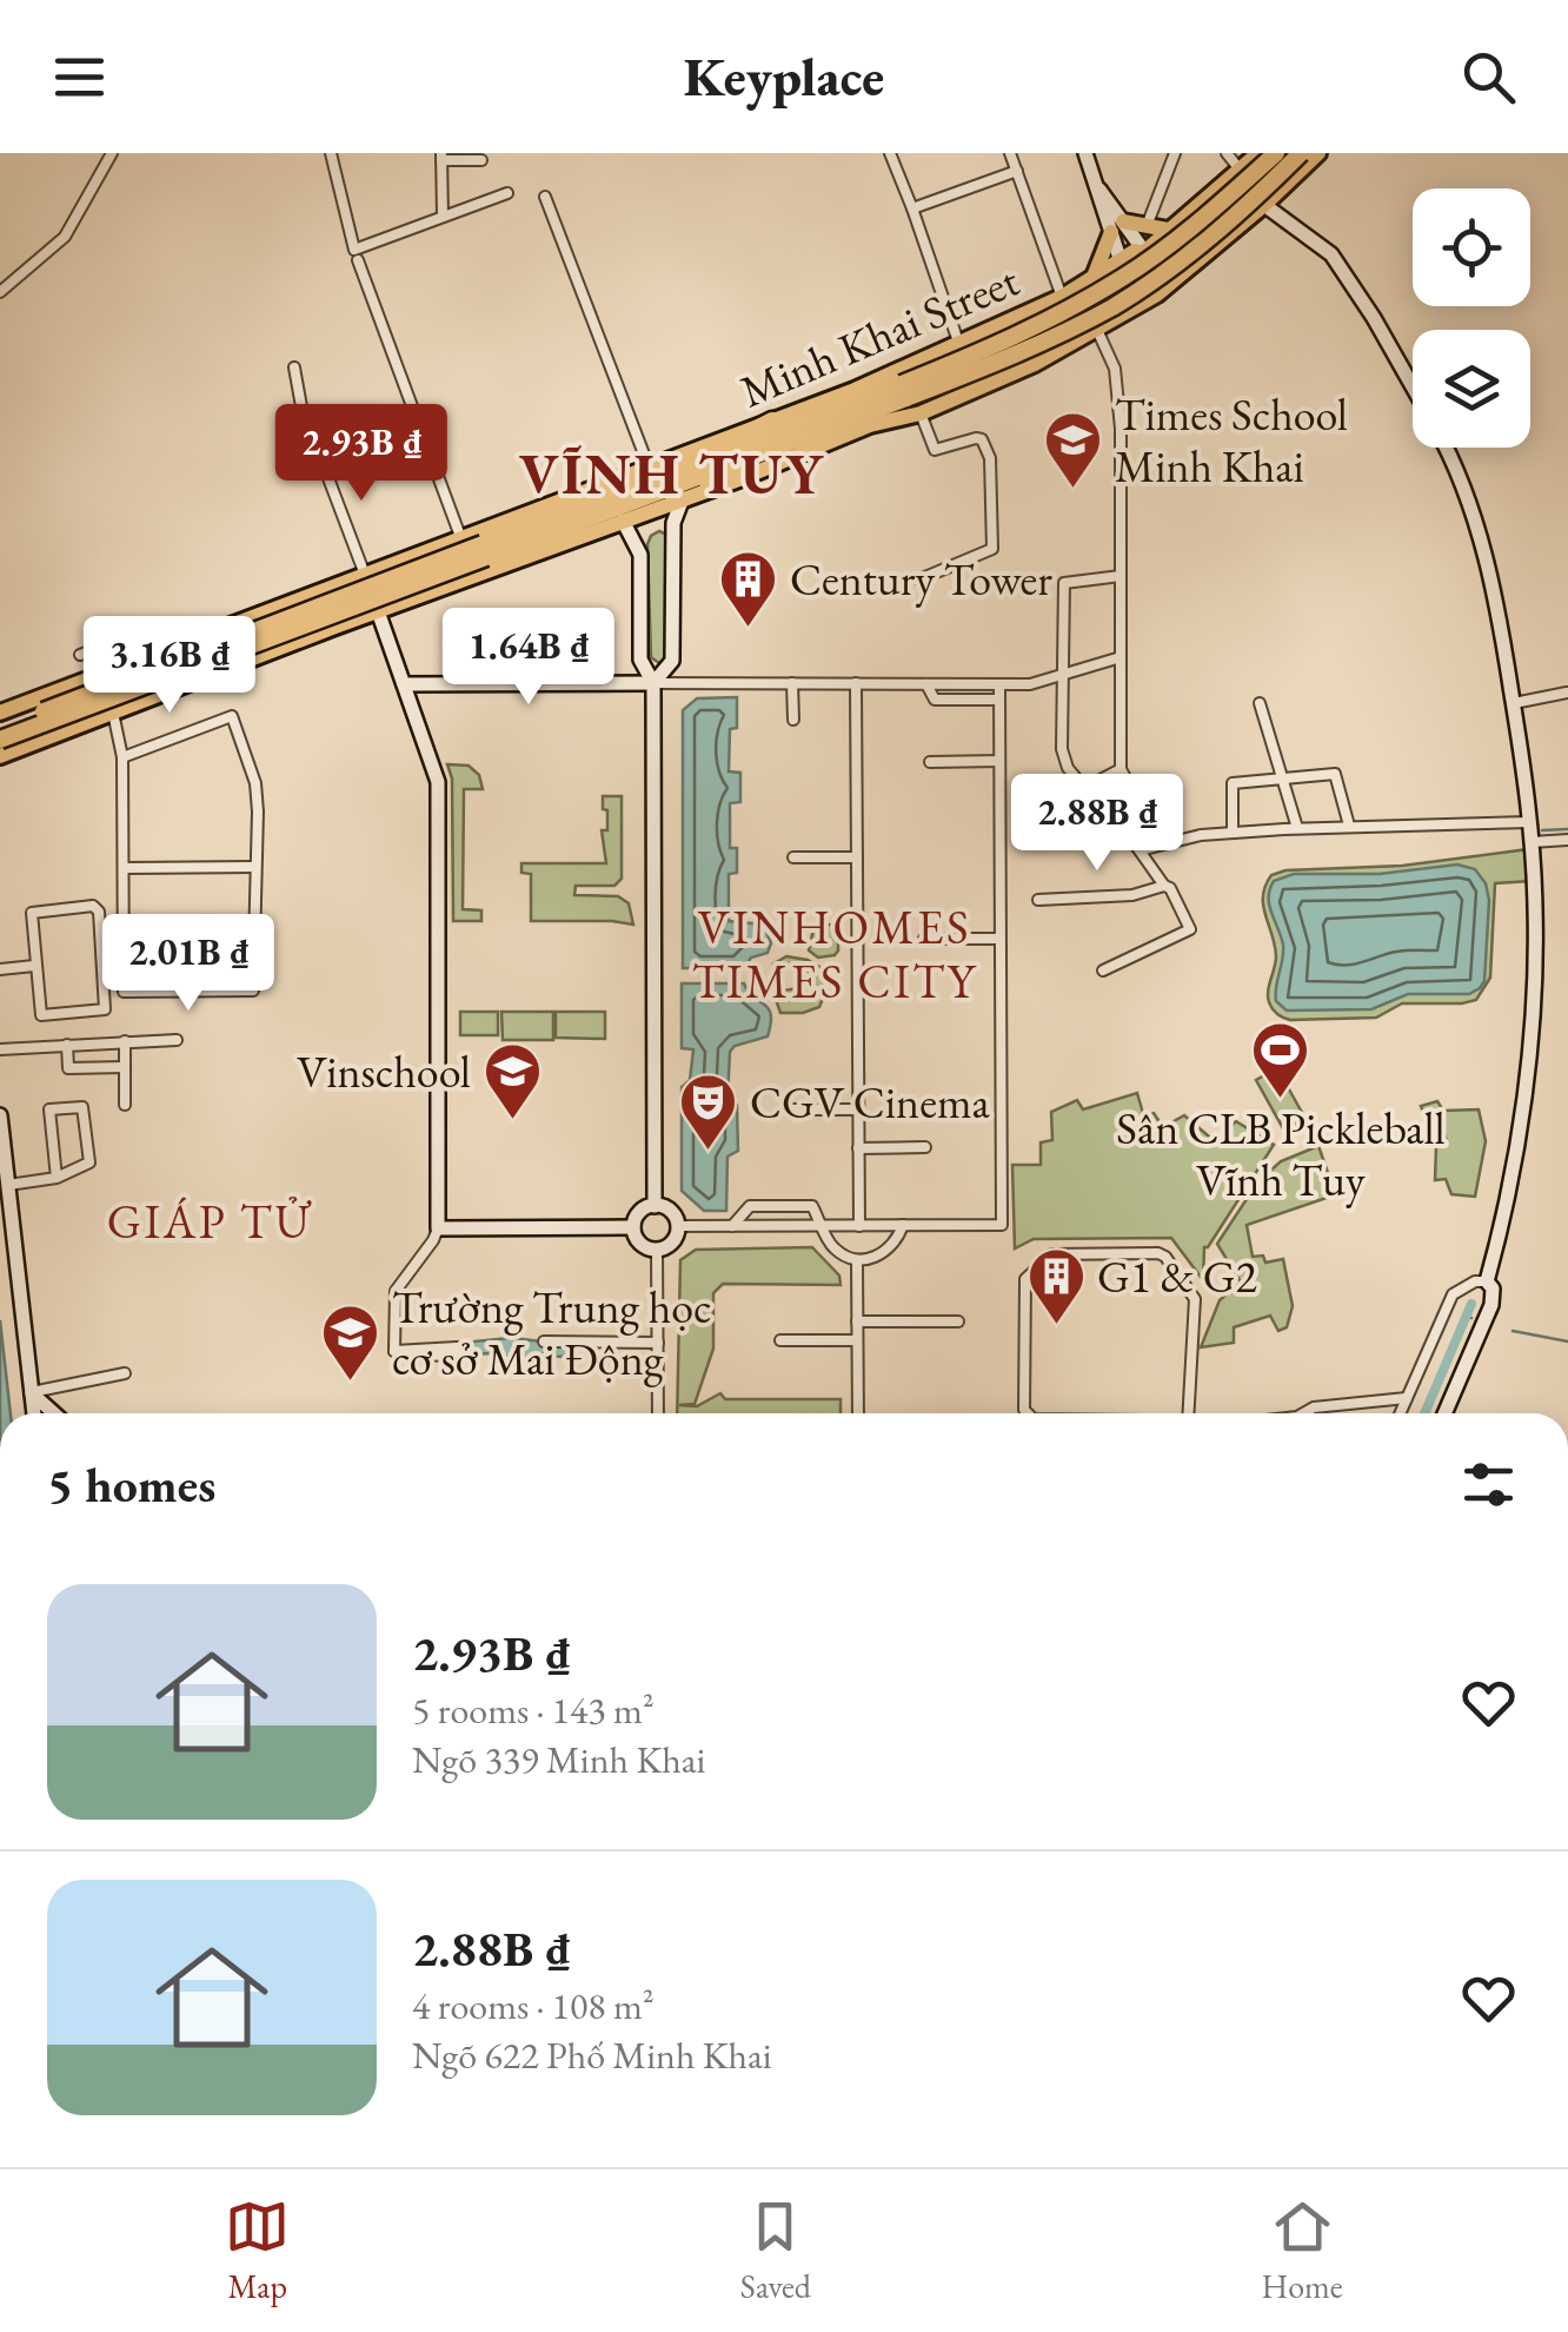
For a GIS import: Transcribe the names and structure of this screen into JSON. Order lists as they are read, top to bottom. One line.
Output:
{"streets":{"main road":["Minh Khai Street"]},"districts":["VĨNH TUY","VINHOMES TIMES CITY","GIÁP TỬ"],"places":{"school or university":["Times School Minh Khai","Vinschool","Trường Trung học cơ sở Mai Động"],"building":["Century Tower","G1 & G2"],"sports":["Sân CLB Pickleball Vĩnh Tuy"],"theatre":["CGV Cinema"]},"page":{"header":"Keyplace","price":["2.93B ₫","1.64B ₫","3.16B ₫","2.88B ₫","2.01B ₫"],"heading":"5 homes","list":[{"name":"2.93B ₫","note":"5 rooms · 143 m² · Ngõ 339 Minh Khai"},{"name":"2.88B ₫","note":"4 rooms · 108 m² · Ngõ 622 Phố Minh Khai"}],"tabs":["Map","Saved","Home"]}}
